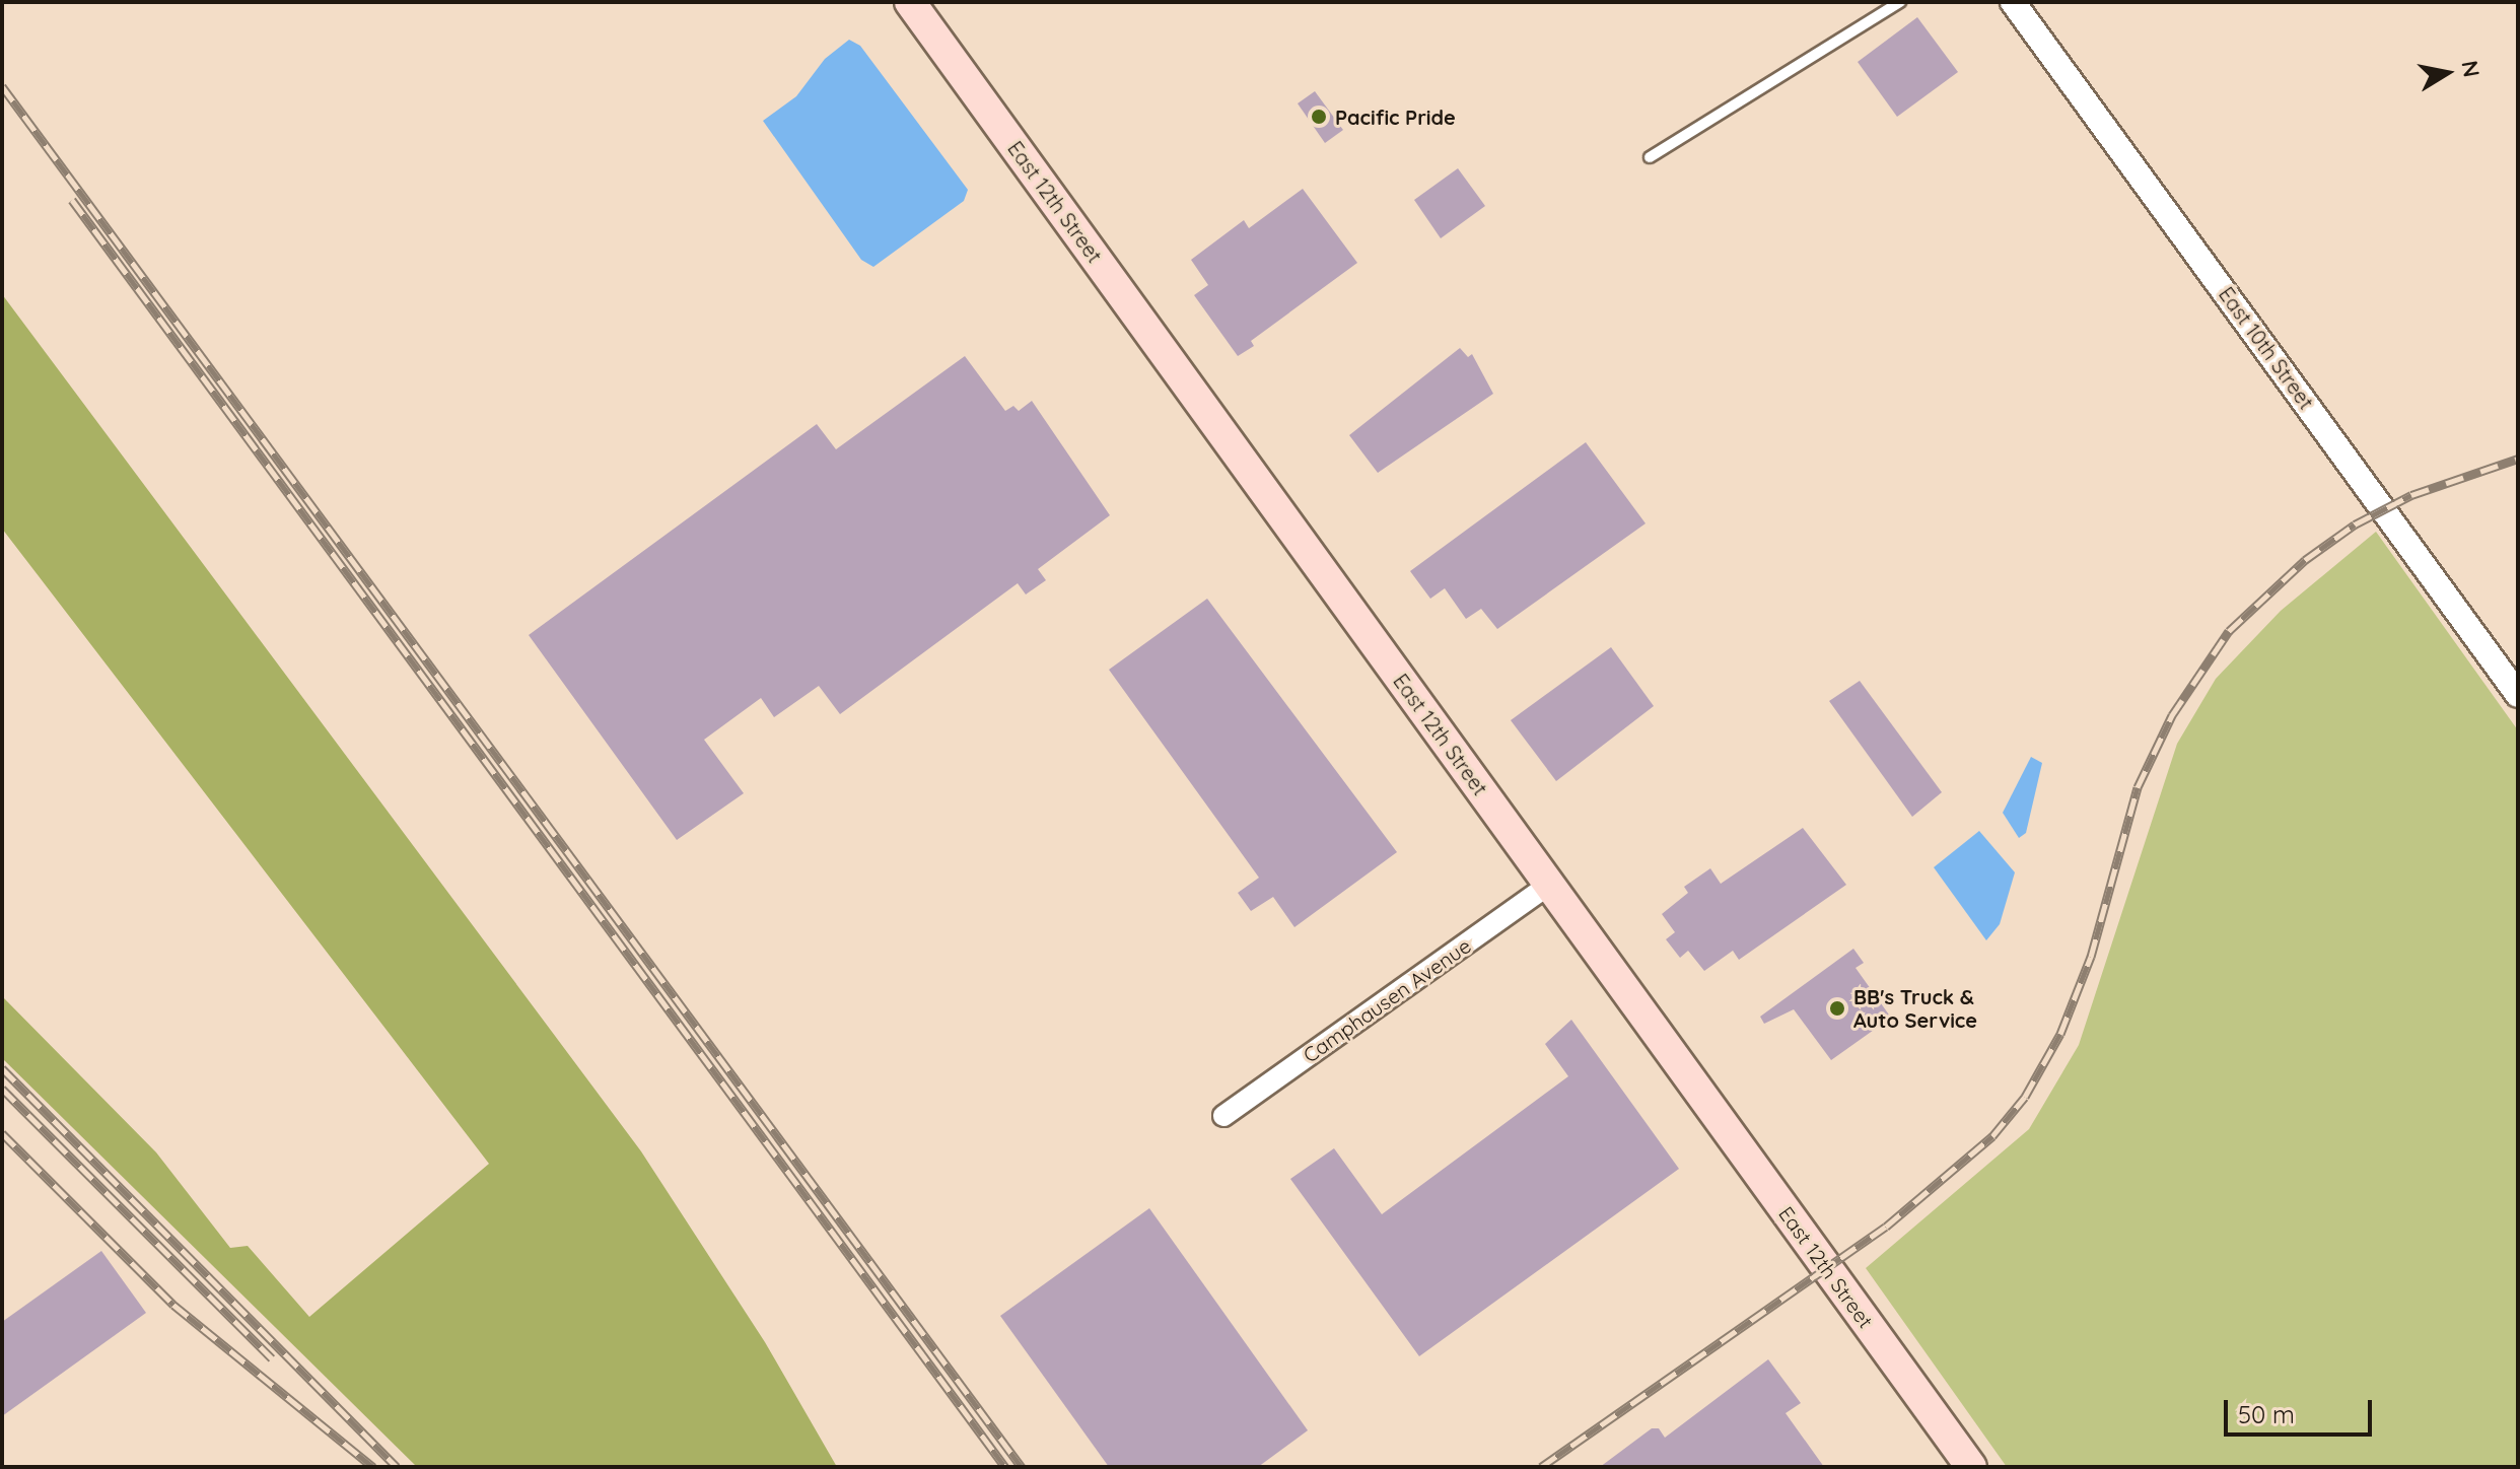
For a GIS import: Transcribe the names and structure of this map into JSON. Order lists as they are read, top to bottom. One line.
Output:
{"streets":{"main road":["East 12th Street"],"street":["East 10th Street","Camphausen Avenue"]},"crossings":[["East 12th Street","Camphausen Avenue"]],"places":["Pacific Pride","BB's Truck & Auto Service"],"scale_bar":"50 m","north":"right"}
